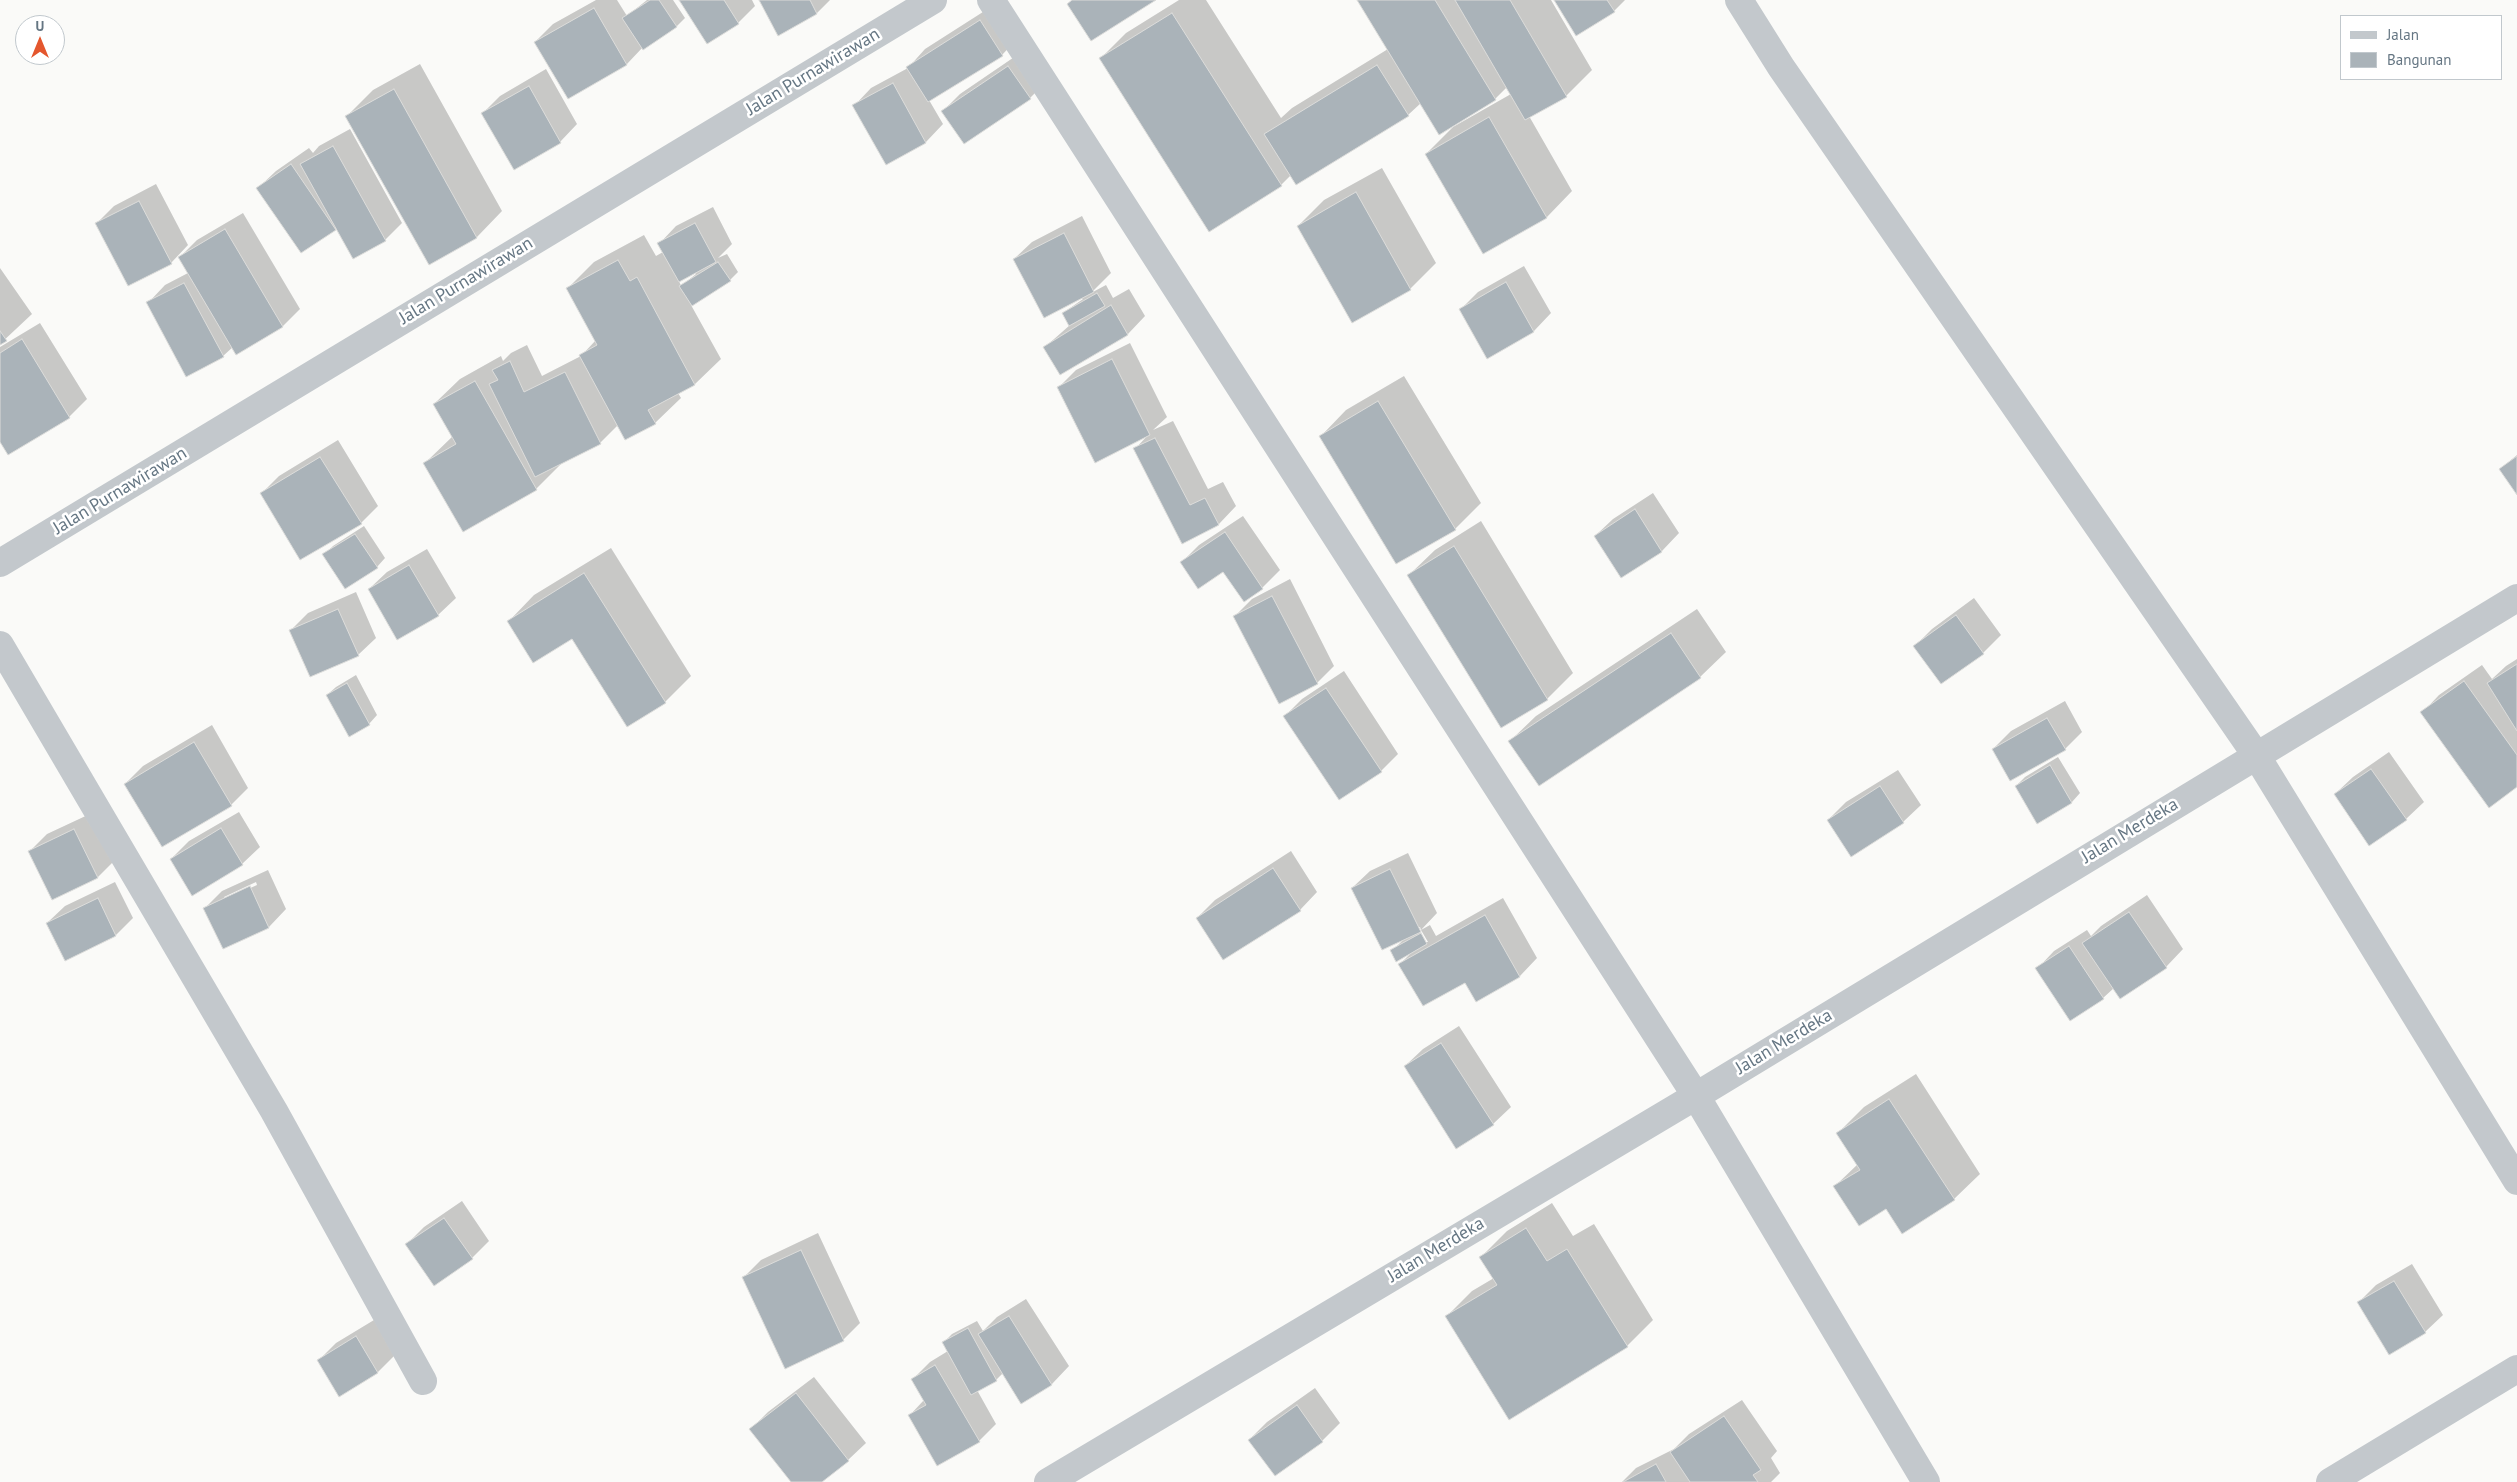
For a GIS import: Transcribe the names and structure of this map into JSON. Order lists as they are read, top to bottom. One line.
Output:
{"streets":{"street":["Jalan Purnawirawan","Jalan Merdeka"]},"legend":["Jalan","Bangunan"],"north":"top"}
